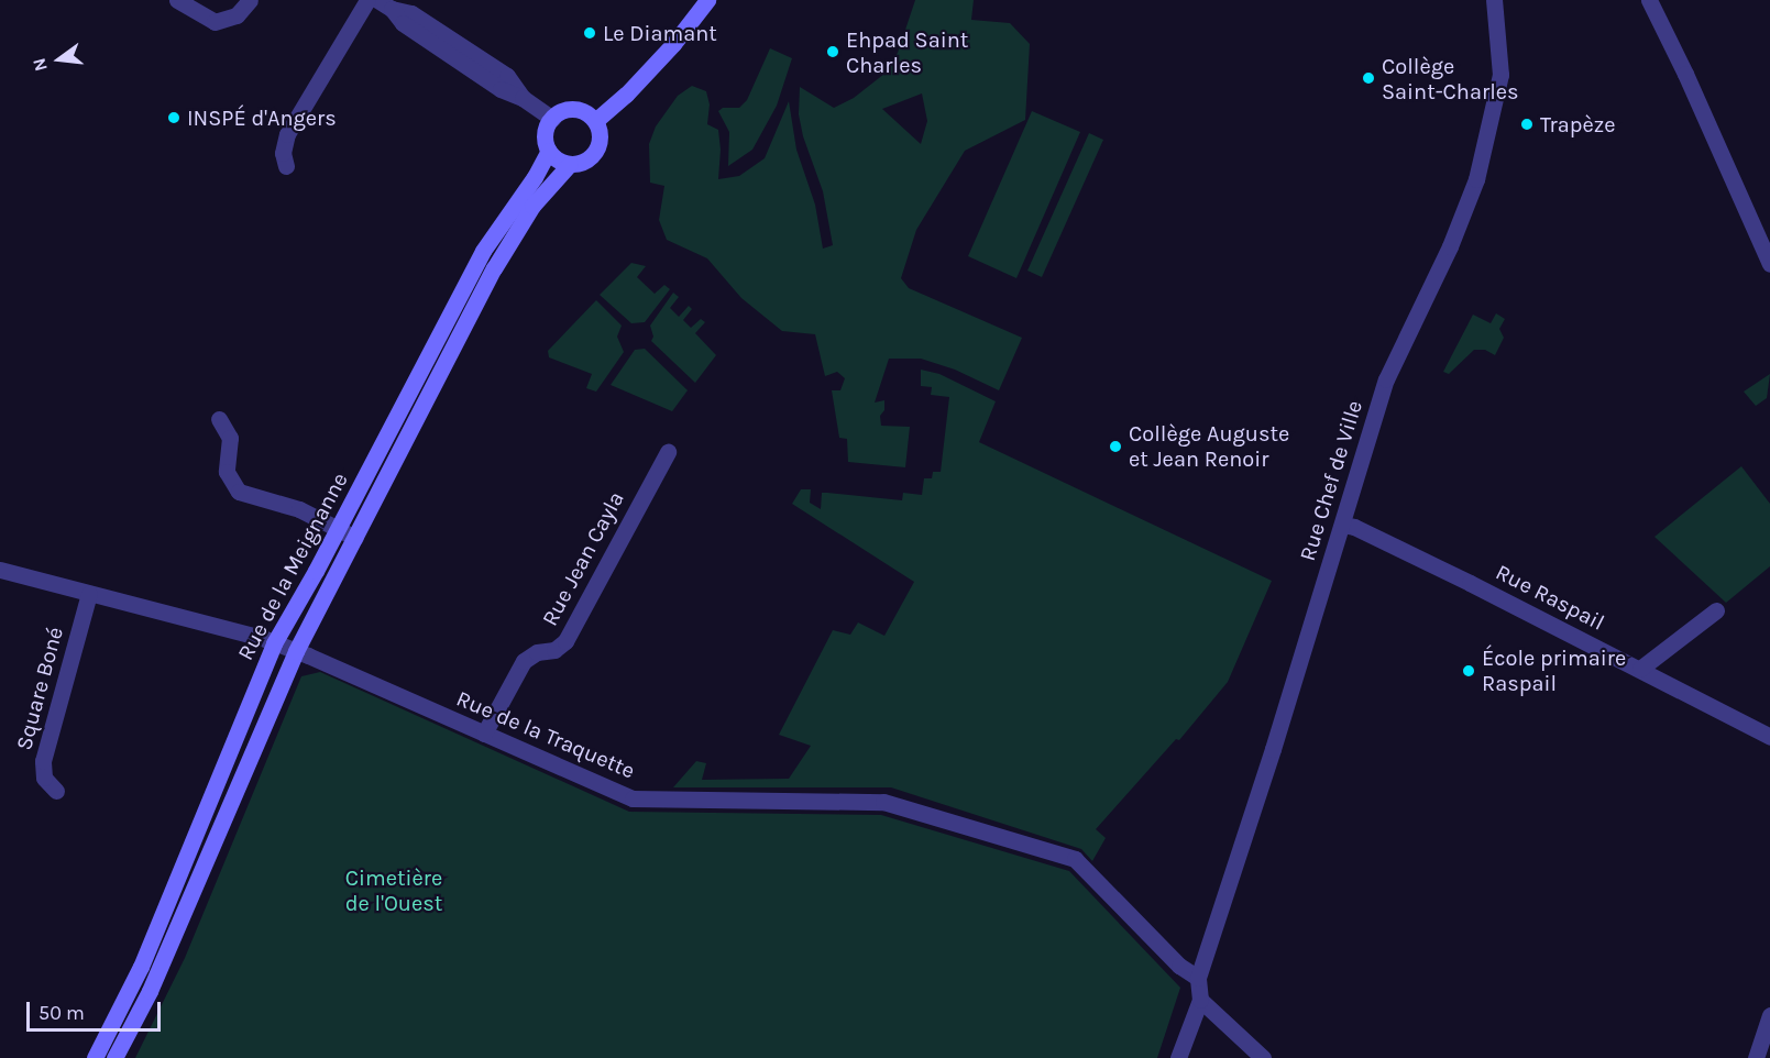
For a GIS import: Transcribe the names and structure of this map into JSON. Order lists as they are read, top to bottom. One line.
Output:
{"streets":{"main road":["Rue de la Meignanne"],"street":["Rue Chef de Ville","Rue Jean Cayla","Rue Raspail","Square Boné","Rue de la Traquette"]},"crossings":[["Rue Chef de Ville","Rue Raspail"],["Rue Chef de Ville","Rue de la Traquette"],["Rue Jean Cayla","Rue de la Traquette"],["Rue de la Meignanne","Rue de la Traquette"],["Square Boné","Rue de la Traquette"]],"parks":["Cimetière de l'Ouest"],"places":["Le Diamant","Ehpad Saint Charles","Collège Saint-Charles","INSPÉ d'Angers","Trapèze","Collège Auguste et Jean Renoir","École primaire Raspail"],"scale_bar":"50 m","north":"left"}
